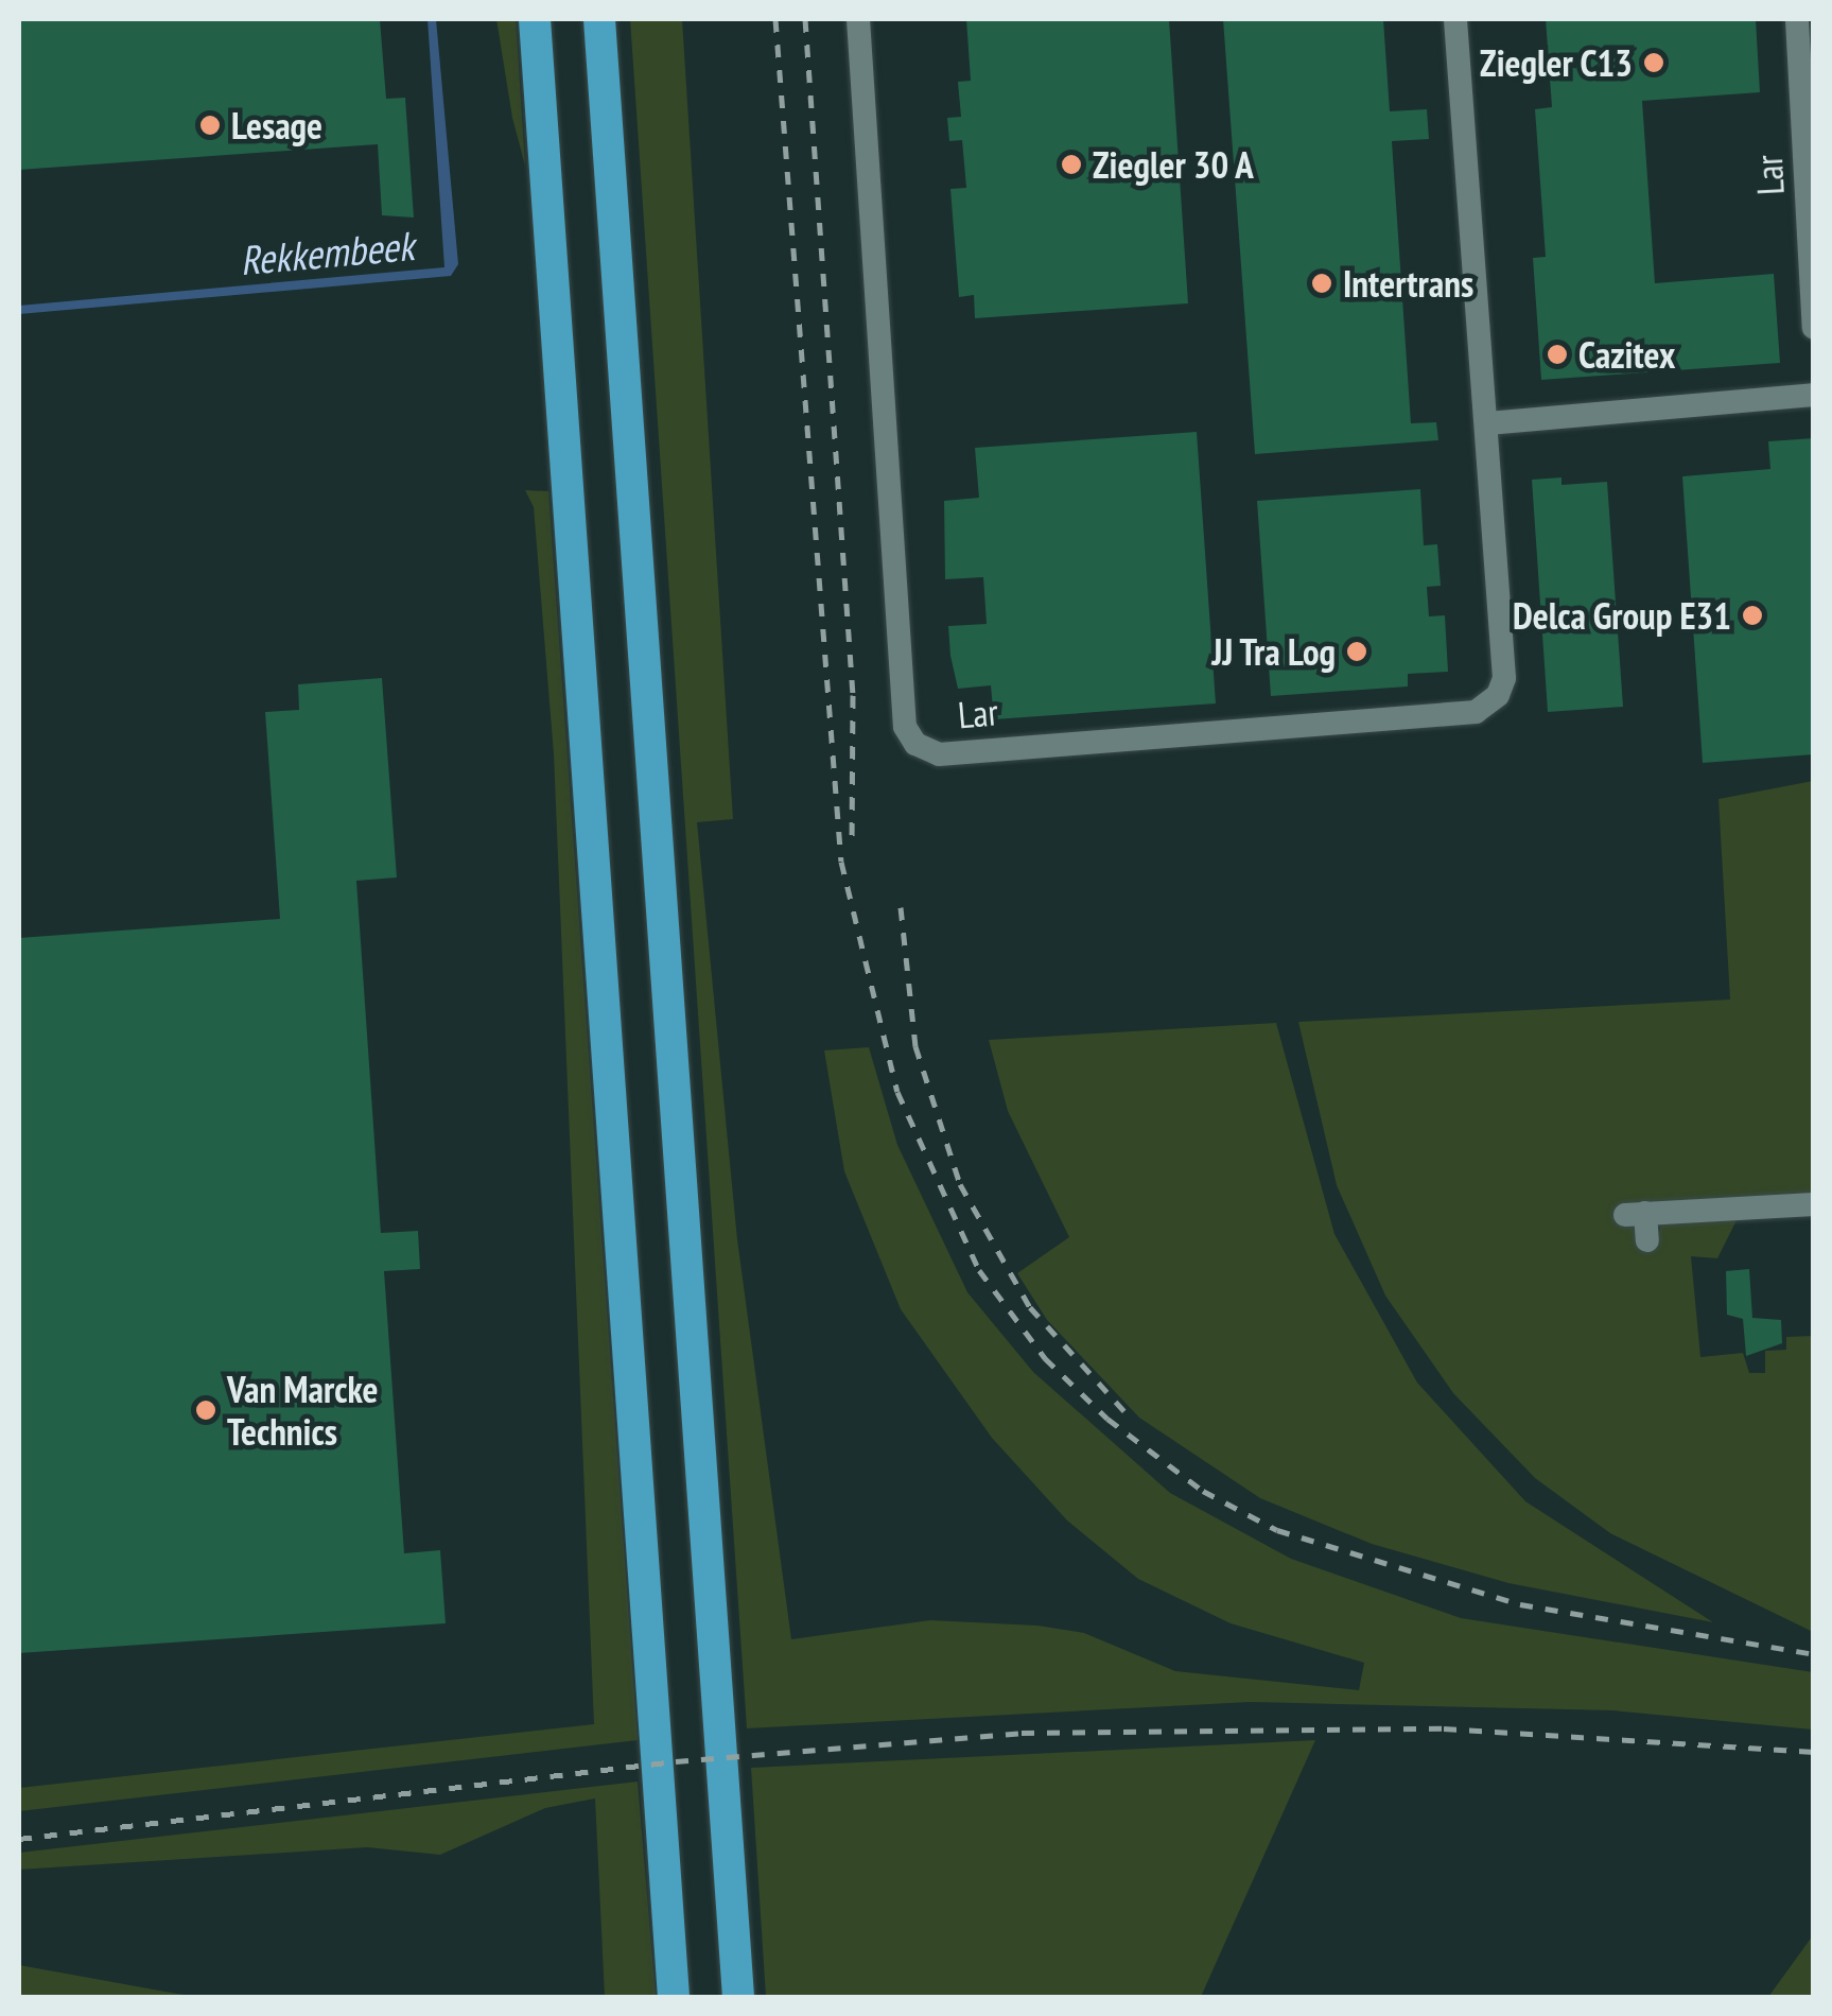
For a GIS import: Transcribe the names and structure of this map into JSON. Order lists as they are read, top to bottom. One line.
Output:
{"streets":{"street":["Lar"]},"water":["Rekkembeek"],"places":["Ziegler C13","Lesage","Ziegler 30 A","Intertrans","Cazitex","Delca Group E31","JJ Tra Log","Van Marcke Technics"]}
